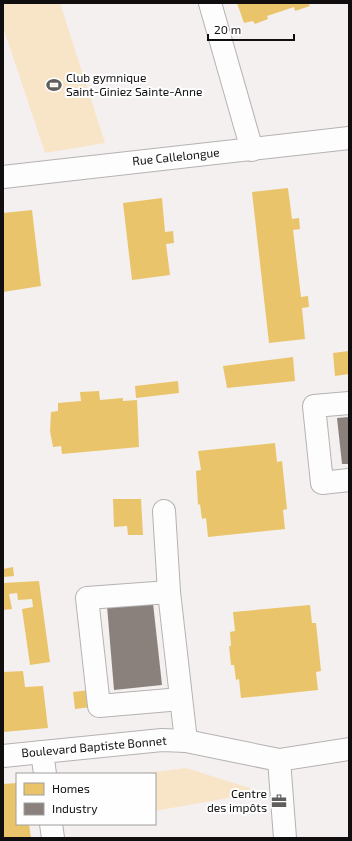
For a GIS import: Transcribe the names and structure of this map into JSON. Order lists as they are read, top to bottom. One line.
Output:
{"streets":{"street":["Rue Callelongue","Boulevard Baptiste Bonnet"]},"places":{"sports":["Club gymnique Saint-Giniez Sainte-Anne"],"office":["Centre des impôts"]},"legend":["Homes","Industry"],"scale_bar":"20 m"}
